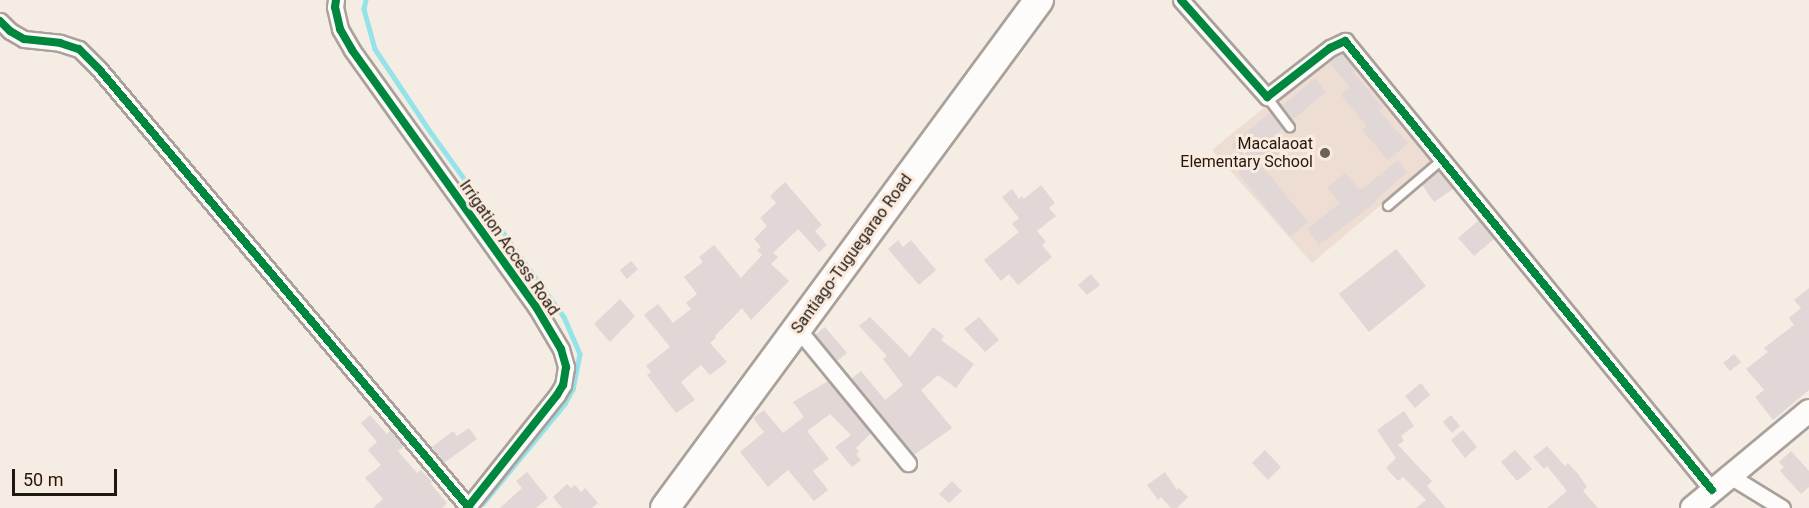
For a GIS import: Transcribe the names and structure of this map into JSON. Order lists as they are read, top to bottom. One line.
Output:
{"streets":{"highway":["Santiago-Tuguegarao Road"],"street":["Irrigation Access Road"]},"places":["Macalaoat Elementary School"],"scale_bar":"50 m"}
